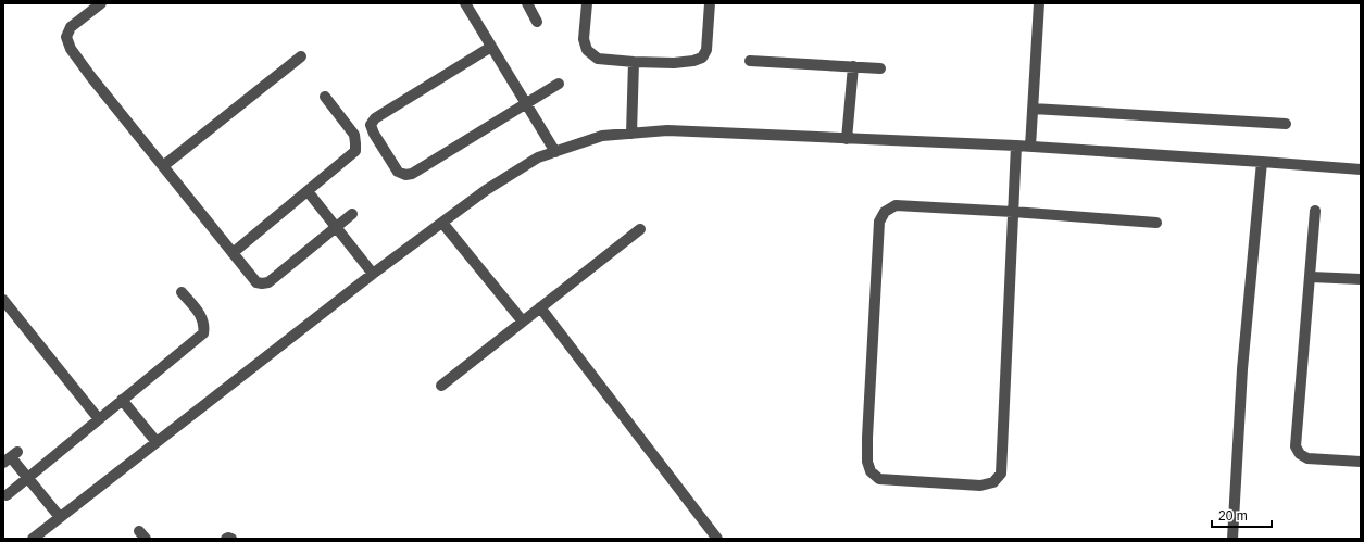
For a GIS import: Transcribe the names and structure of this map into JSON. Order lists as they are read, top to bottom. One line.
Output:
{"scale_bar":"20 m"}
